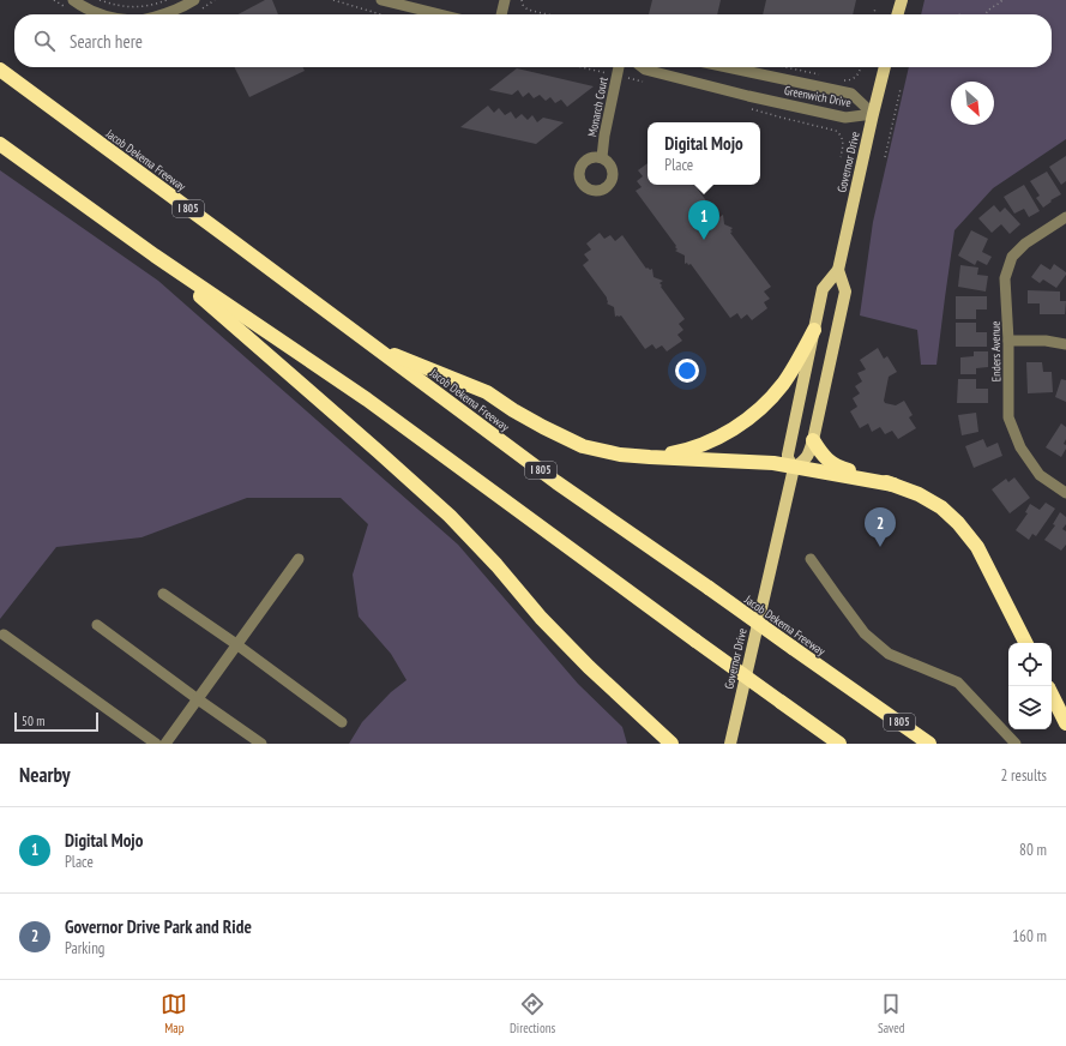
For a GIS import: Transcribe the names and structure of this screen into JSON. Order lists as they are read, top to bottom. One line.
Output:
{"streets":{"highway":["Jacob Dekema Freeway","I 805"],"main road":["Governor Drive"],"street":["Greenwich Drive","Monarch Court","Enders Avenue"]},"crossings":[["Greenwich Drive","Governor Drive"]],"scale_bar":"50 m","north":"bottom right","page":{"search":"Search here","popup":["Digital Mojo","Place"],"pins":["1","2"],"scale":"50 m","heading":["Nearby","2 results"],"list":[{"mark":"1","name":"Digital Mojo","note":"Place","value":"80 m"},{"mark":"2","name":"Governor Drive Park and Ride","note":"Parking","value":"160 m"}],"nav":["Map","Directions","Saved"]}}
